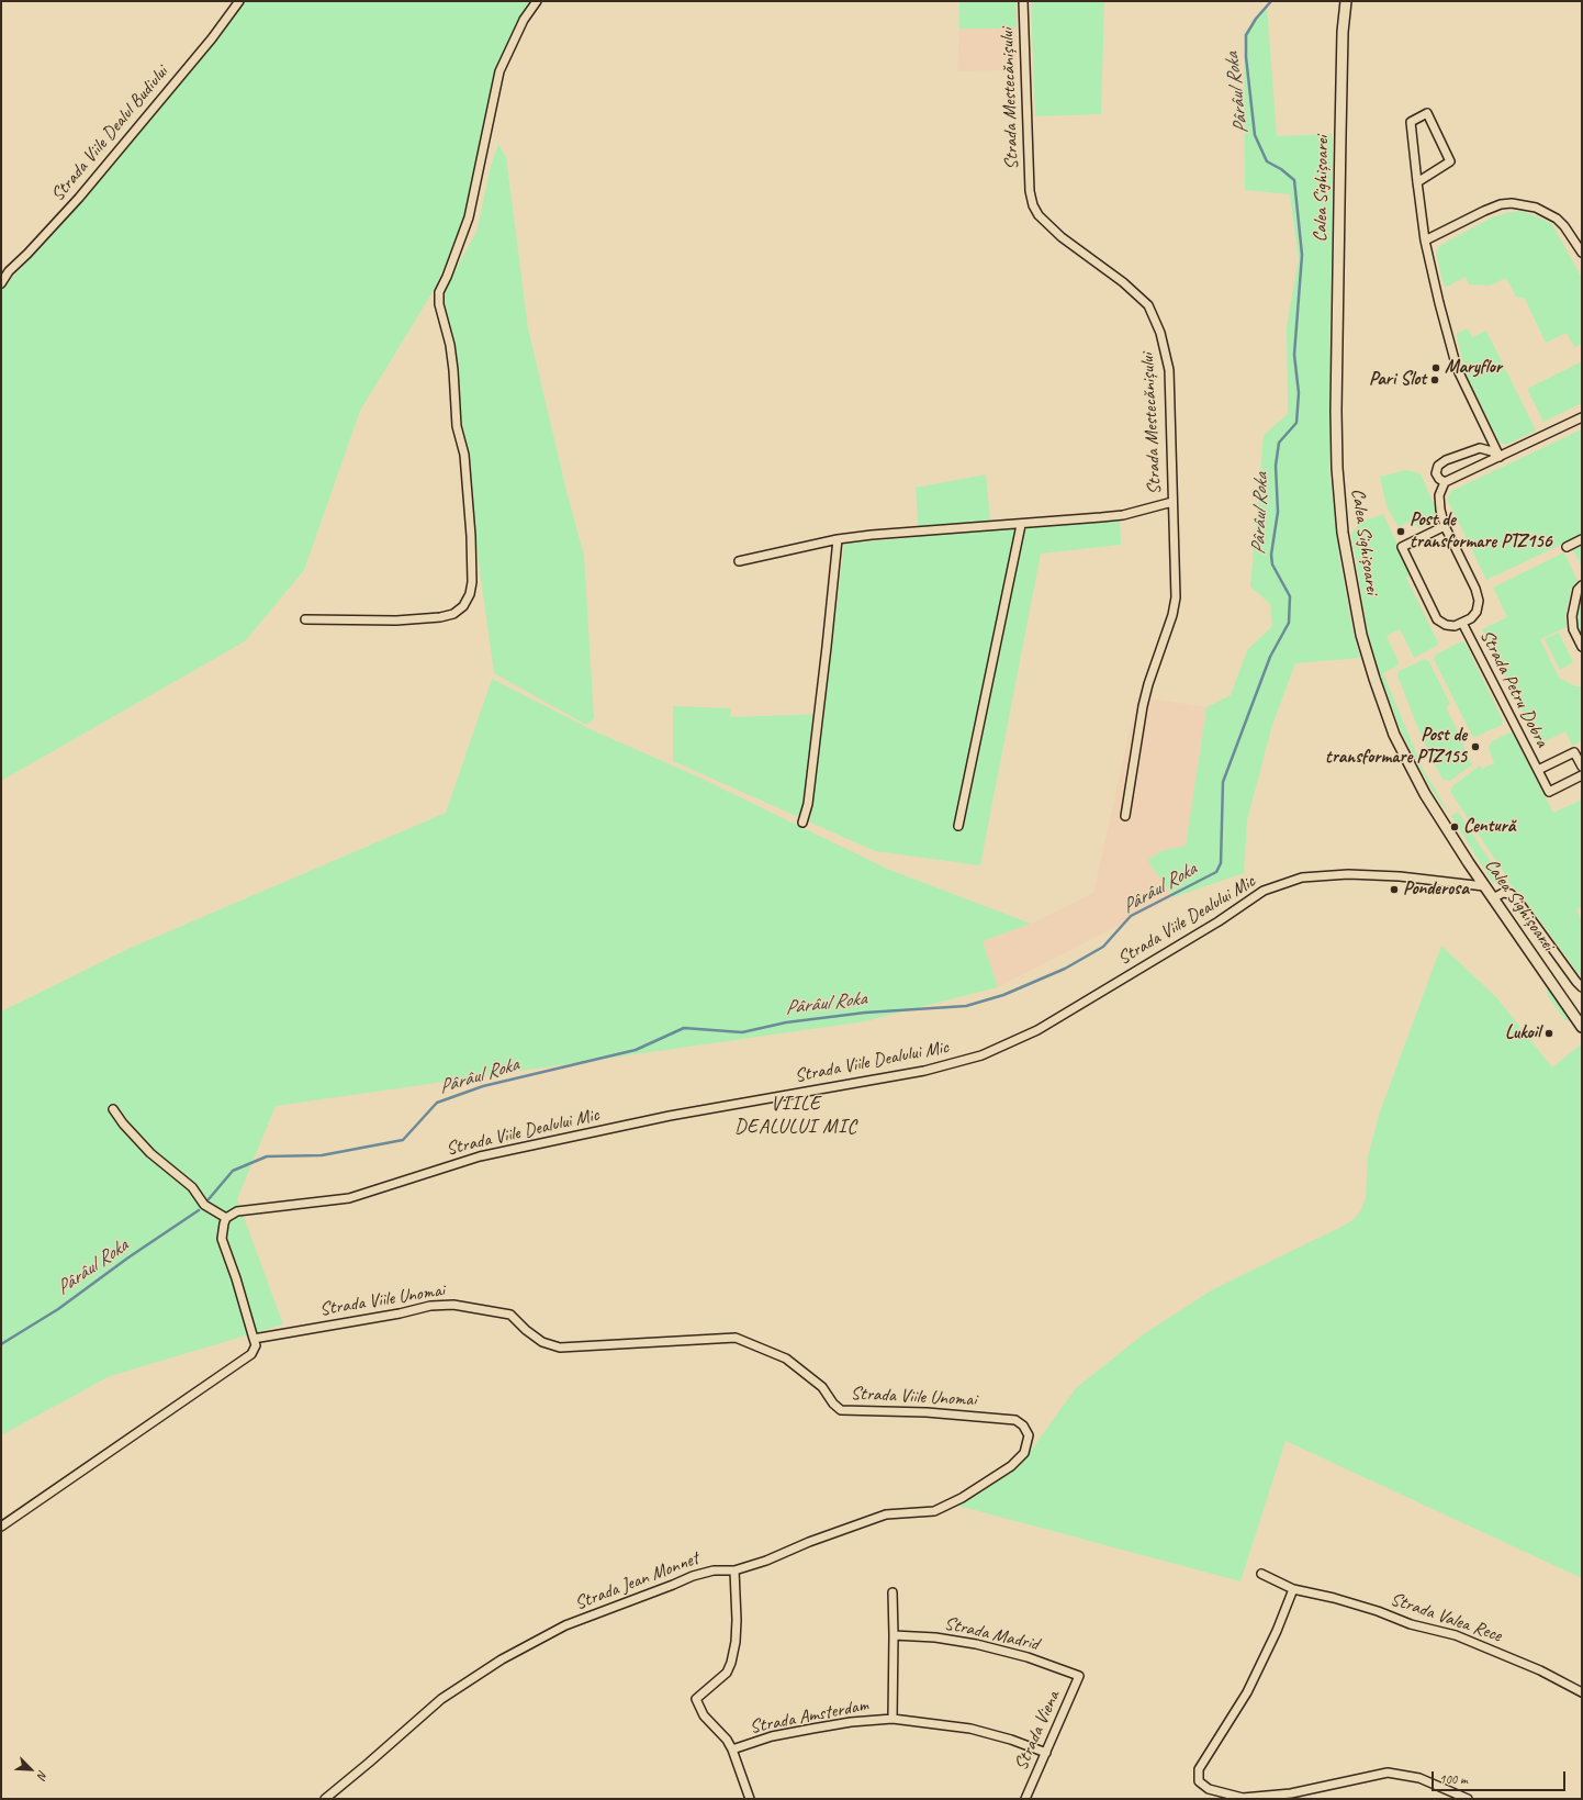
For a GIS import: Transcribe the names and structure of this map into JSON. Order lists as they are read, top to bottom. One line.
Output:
{"streets":{"main road":["Calea Sighișoarei"],"street":["Strada Mestecănișului","Strada Viile Dealul Budiului","Strada Petru Dobra","Strada Viile Dealului Mic","Strada Viile Unomai","Strada Jean Monnet","Strada Valea Rece","Strada Madrid","Strada Amsterdam","Strada Viena"]},"crossings":[["Calea Sighișoarei","Strada Viile Dealului Mic"],["Strada Viile Unomai","Strada Jean Monnet"],["Strada Madrid","Strada Viena"],["Strada Amsterdam","Strada Viena"]],"districts":["VIILE DEALULUI MIC"],"water":["Pârâul Roka"],"places":["Maryflor","Pari Slot","Post de transformare PTZ156","Post de transformare PTZ155","Centură","Ponderosa","Lukoil"],"scale_bar":"100 m","north":"bottom right"}
